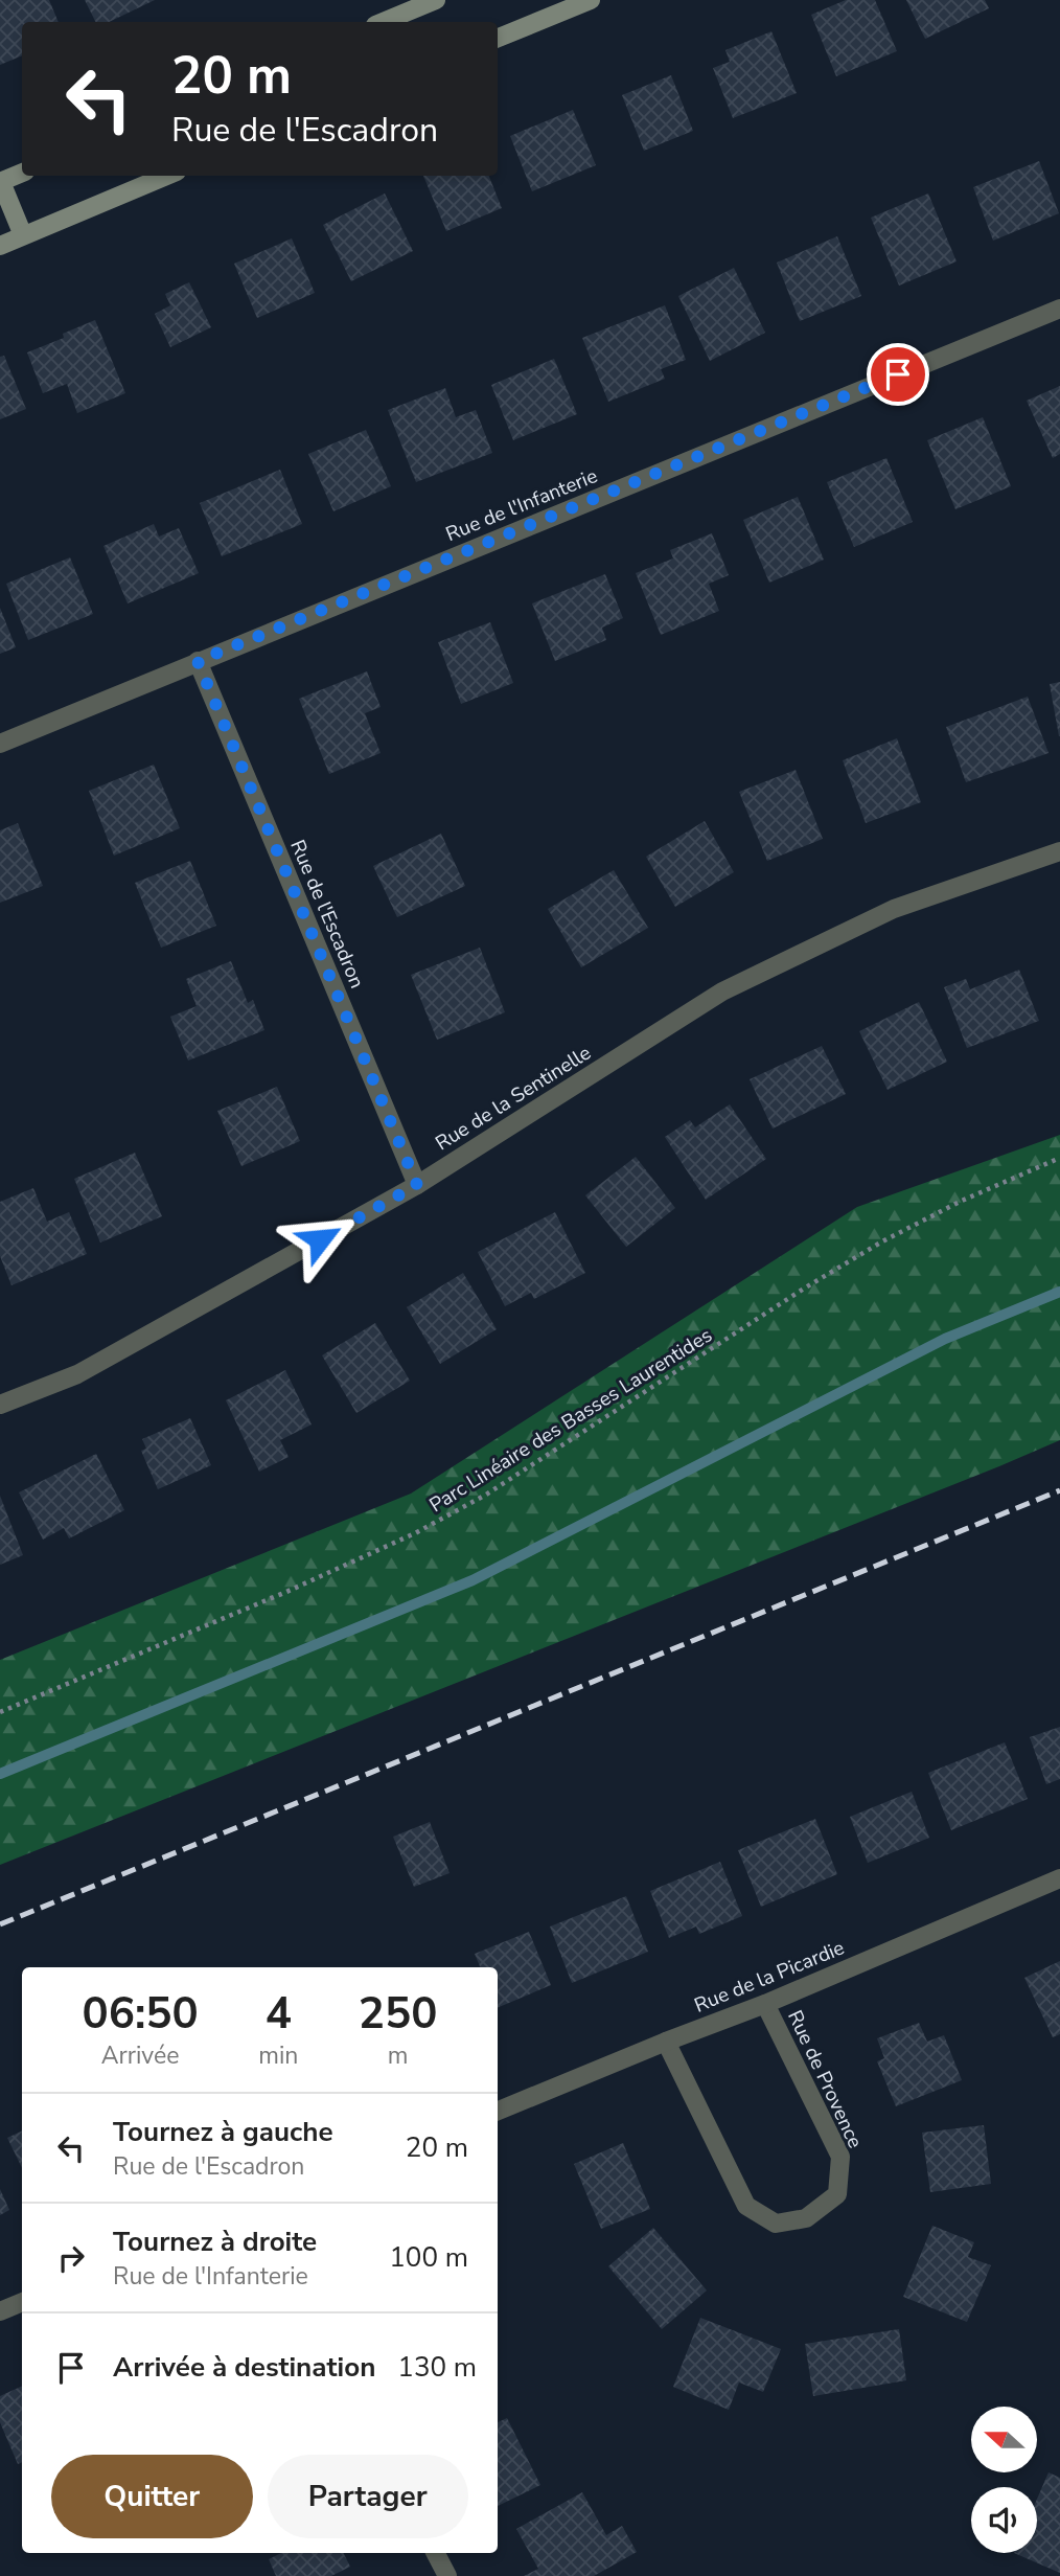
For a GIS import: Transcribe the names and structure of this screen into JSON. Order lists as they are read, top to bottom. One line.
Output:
{"streets":{"street":["Rue de l'Infanterie","Rue de l'Escadron","Rue de la Sentinelle","Rue de la Picardie","Rue de Provence"],"path":["Parc Linéaire des Basses Laurentides"]},"crossings":[["Rue de l'Infanterie","Rue de l'Escadron"],["Rue de l'Escadron","Rue de la Sentinelle"],["Rue de la Picardie","Rue de Provence"]],"north":"left","page":{"turn":["20 m","Rue de l'Escadron"],"eta":["06:50","Arrivée","4","min","250","m"],"list":[{"name":"Tournez à gauche","note":"Rue de l'Escadron","value":"20 m"},{"name":"Tournez à droite","note":"Rue de l'Infanterie","value":"100 m"},{"name":"Arrivée à destination","value":"130 m"}],"buttons":["Quitter","Partager"]}}
